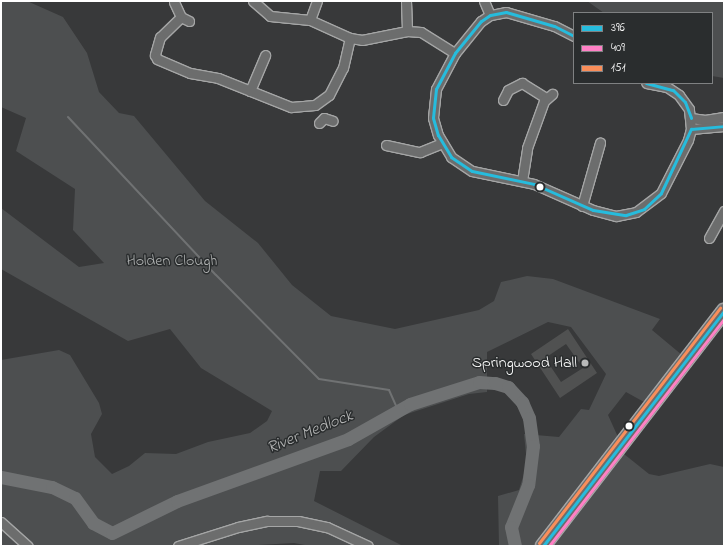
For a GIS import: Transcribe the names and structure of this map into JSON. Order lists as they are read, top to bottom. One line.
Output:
{"water":["River Medlock"],"parks":["Holden Clough"],"places":["Springwood Hall"],"lines":["transit line 396","transit line 151","transit line 409"],"legend":["396","409","151"]}
